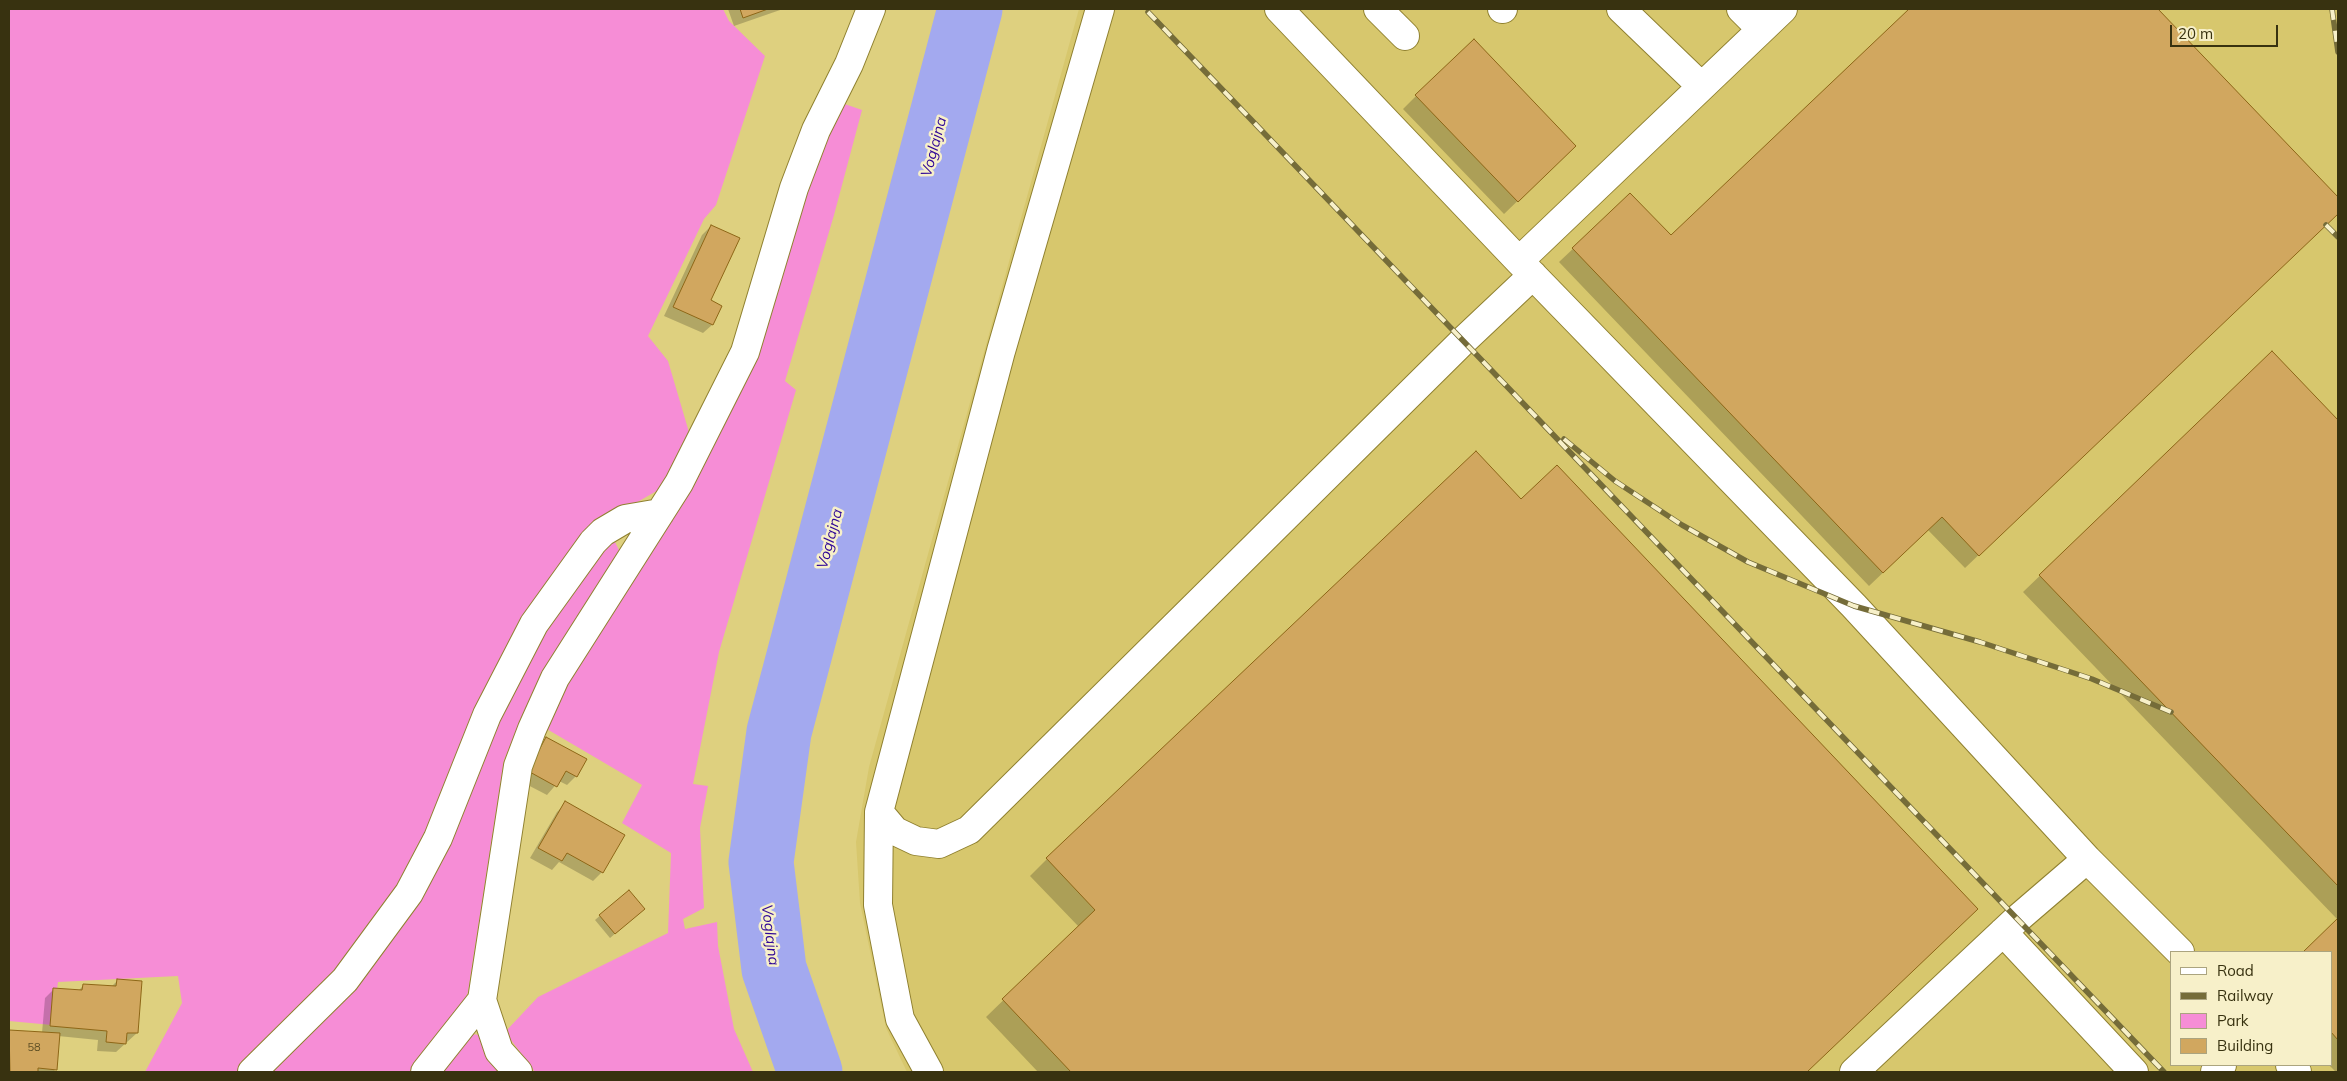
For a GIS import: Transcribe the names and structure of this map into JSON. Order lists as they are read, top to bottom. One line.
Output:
{"water":["Voglajna"],"house_numbers":["58"],"legend":["Road","Railway","Park","Building"],"scale_bar":"20 m"}
